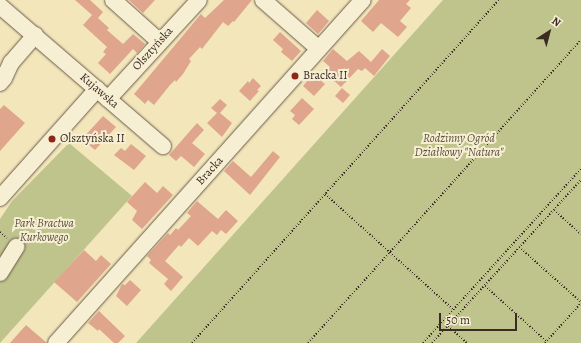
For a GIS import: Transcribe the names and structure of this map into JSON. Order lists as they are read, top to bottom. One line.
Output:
{"streets":{"street":["Olsztyńska","Kujawska","Bracka"]},"crossings":[["Olsztyńska","Kujawska"]],"parks":["Rodzinny Ogród Działkowy \"Natura\"","Park Bractwa Kurkowego"],"places":["Bracka II","Olsztyńska II"],"scale_bar":"50 m","north":"top right"}
